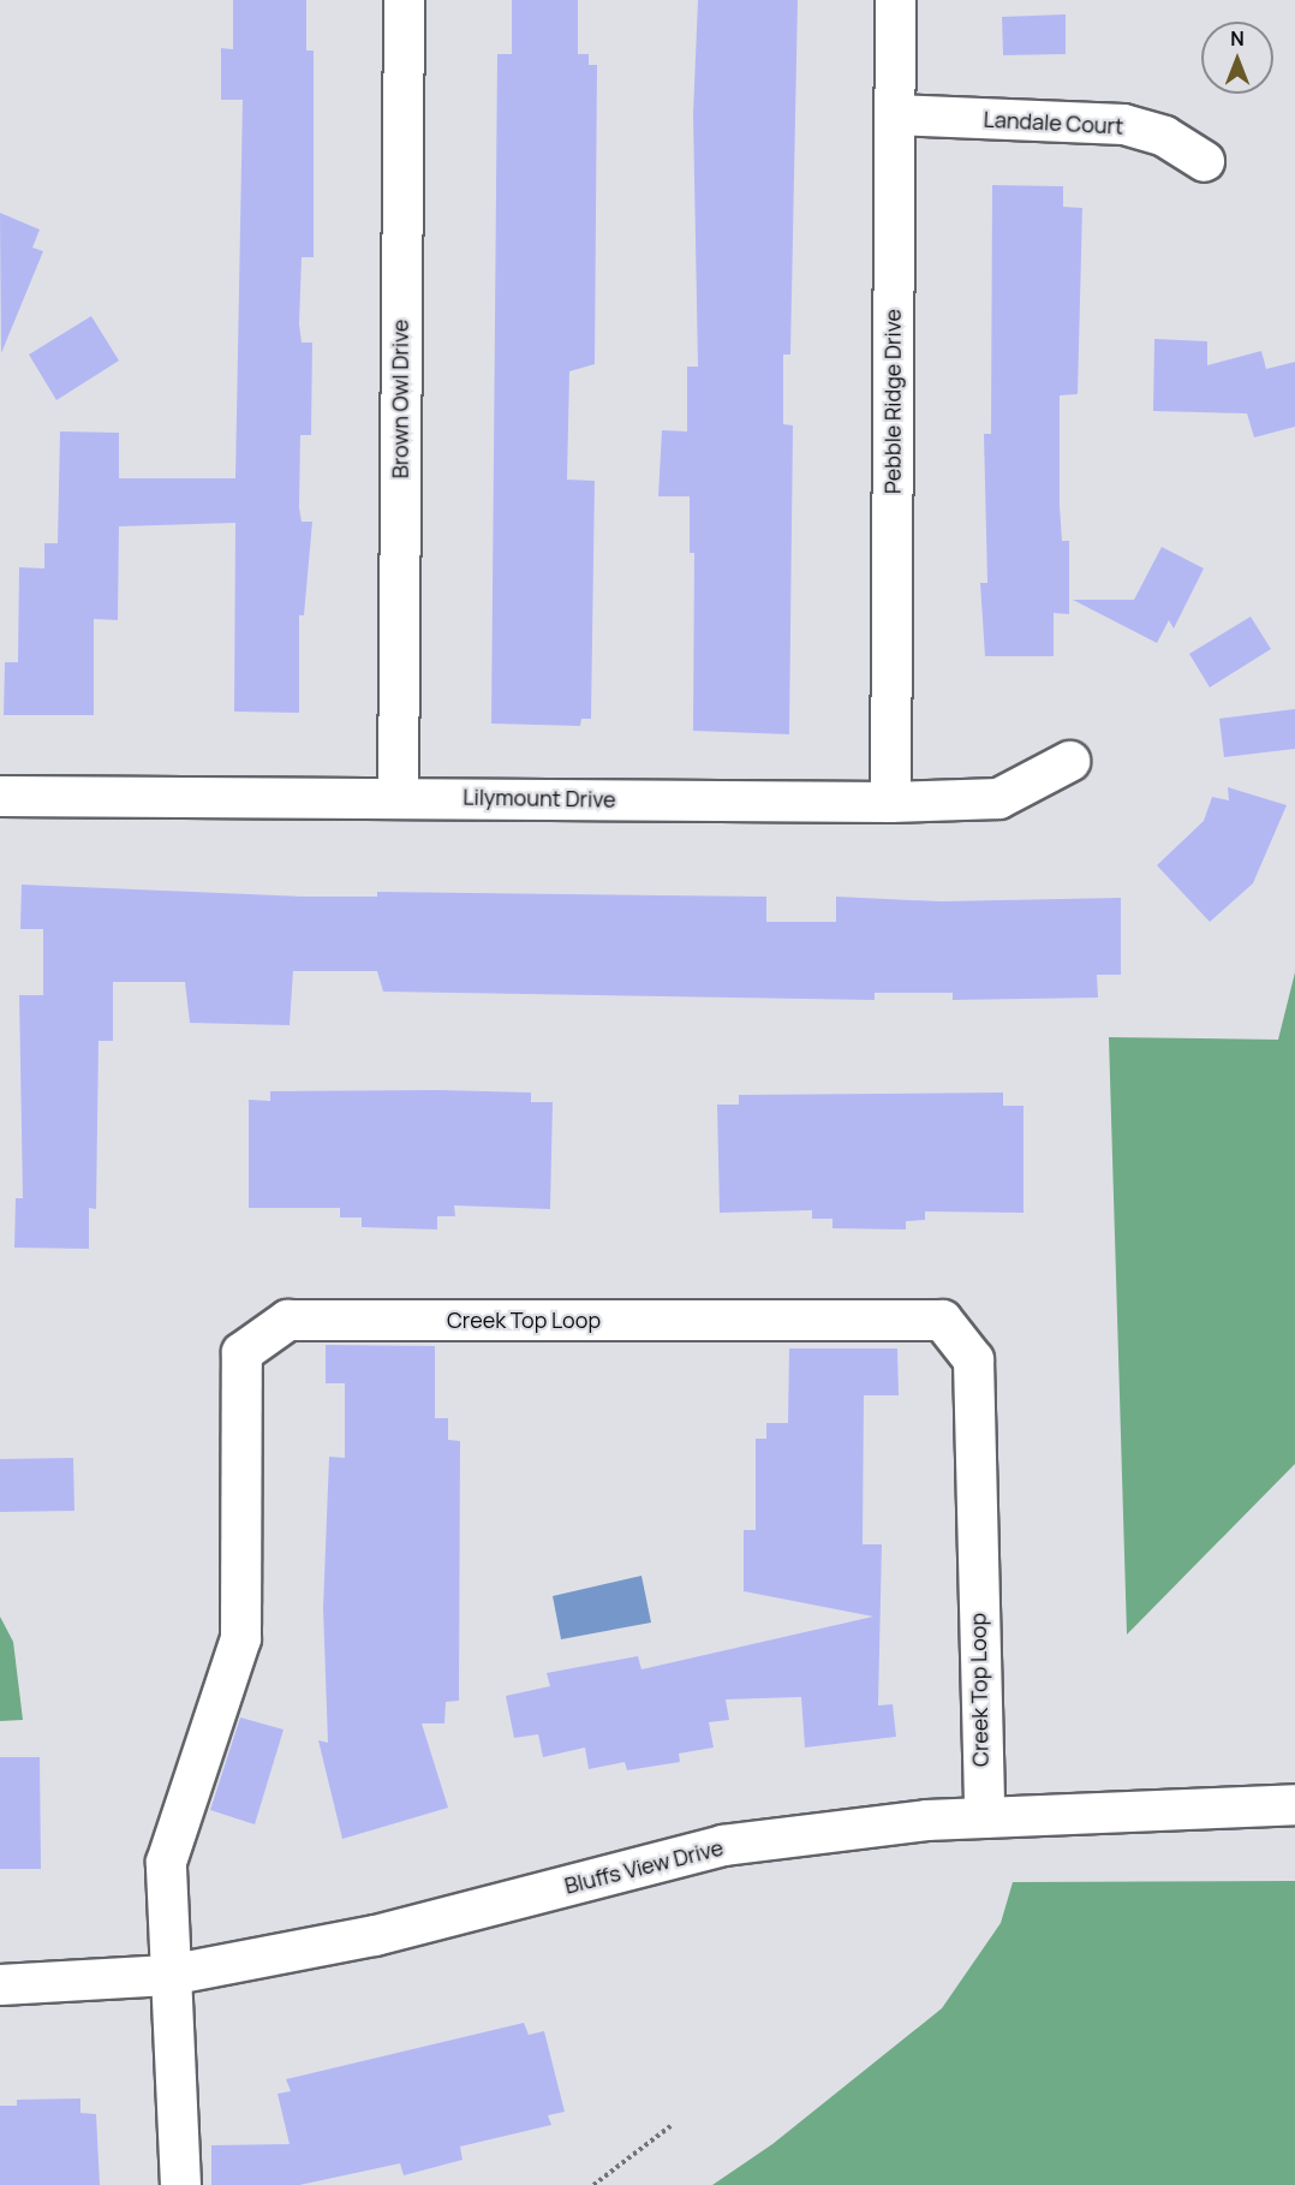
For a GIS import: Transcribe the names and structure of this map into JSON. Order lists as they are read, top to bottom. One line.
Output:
{"streets":{"street":["Landale Court","Brown Owl Drive","Pebble Ridge Drive","Lilymount Drive","Creek Top Loop","Bluffs View Drive"]},"crossings":[["Landale Court","Pebble Ridge Drive"],["Brown Owl Drive","Lilymount Drive"],["Pebble Ridge Drive","Lilymount Drive"],["Creek Top Loop","Bluffs View Drive"]],"north":"top"}
